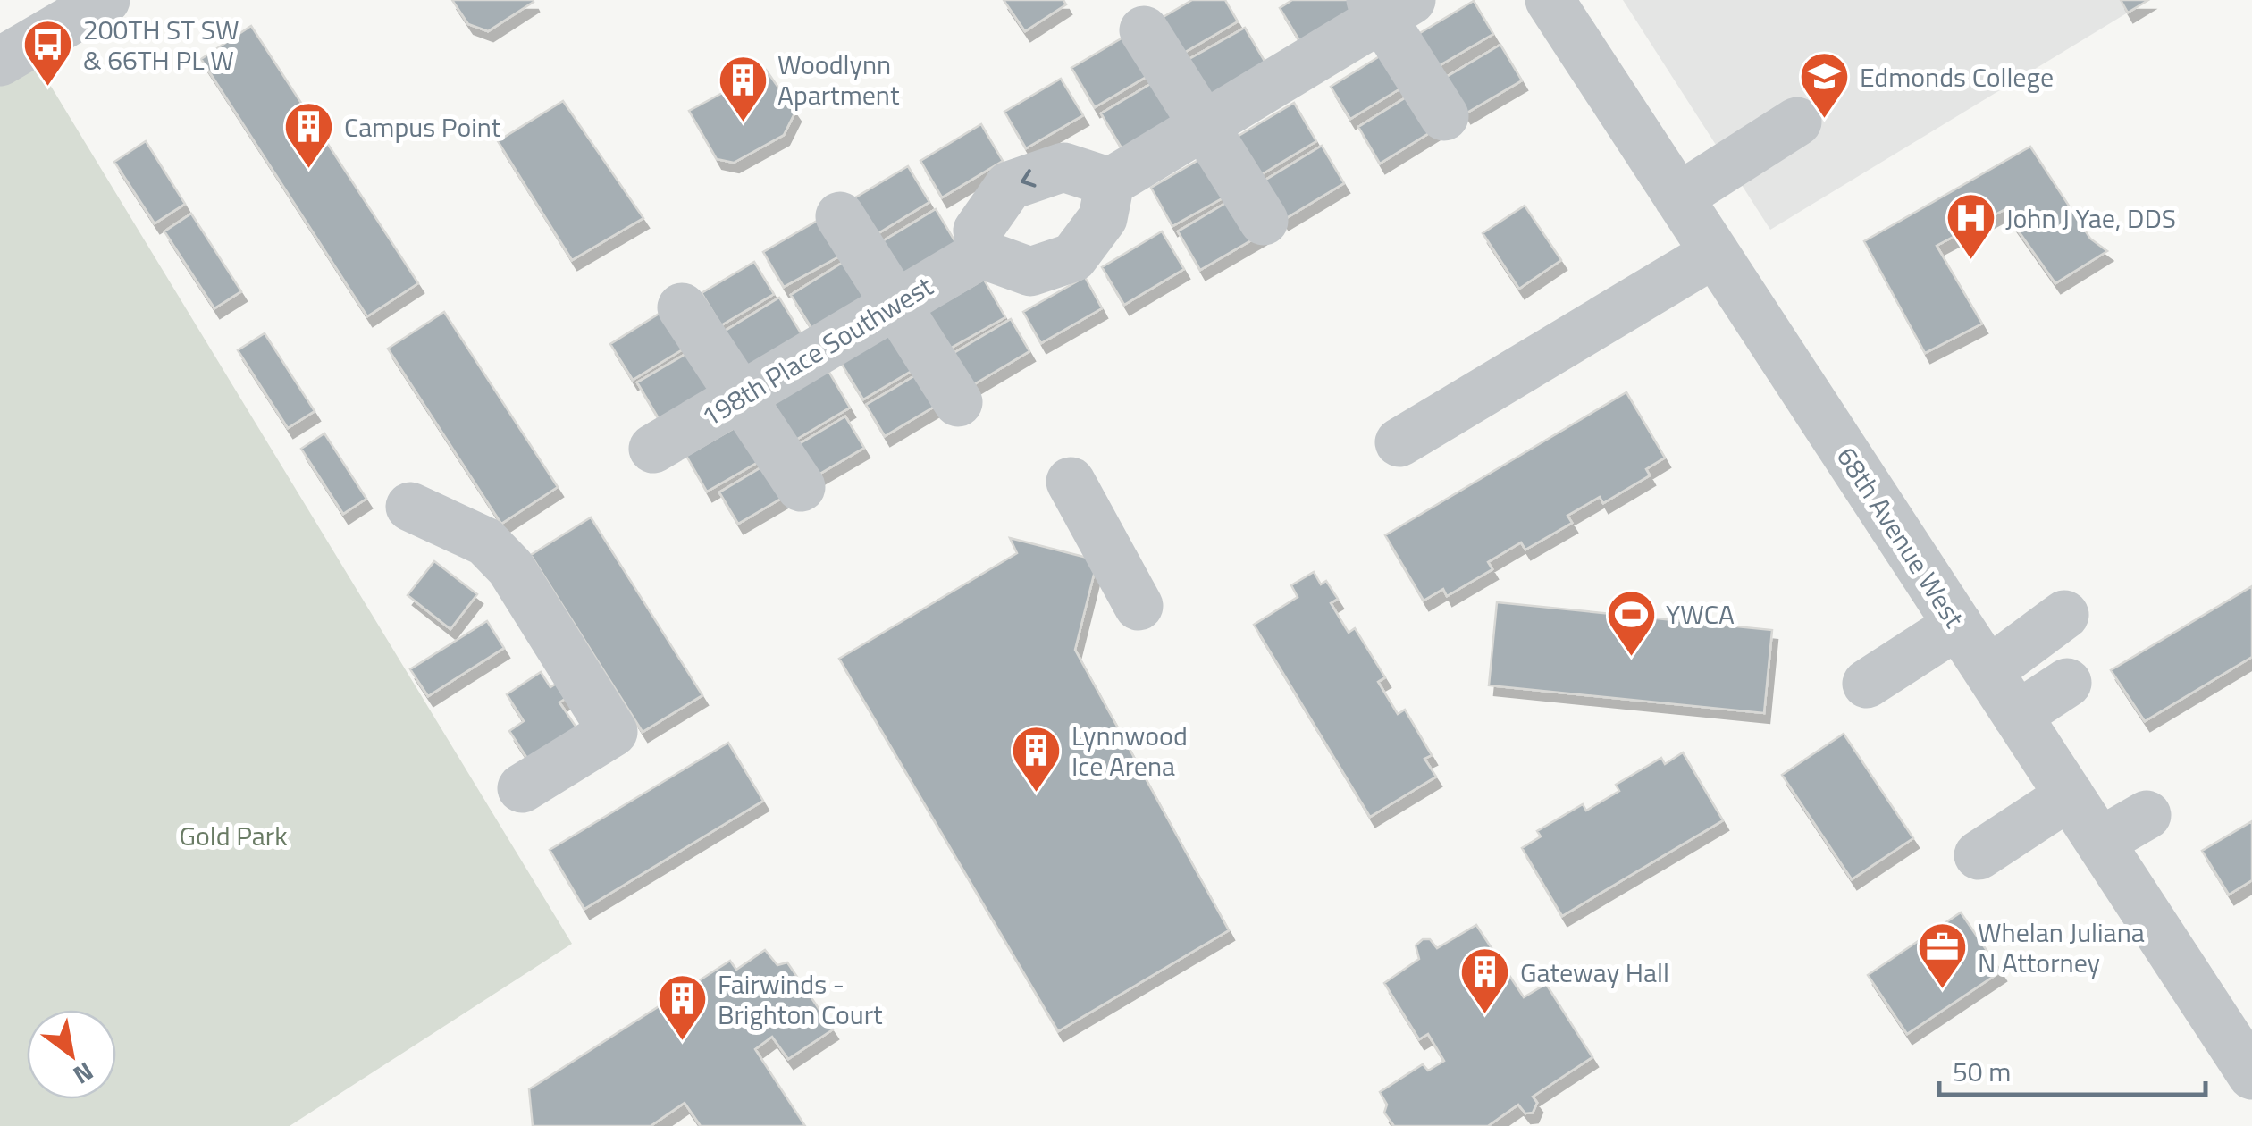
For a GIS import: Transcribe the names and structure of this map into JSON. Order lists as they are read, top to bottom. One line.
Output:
{"streets":{"street":["198th Place Southwest","68th Avenue West"]},"parks":["Gold Park"],"places":{"bus stop":["200TH ST SW & 66TH PL W"],"school or university":["Edmonds College"],"building":["Woodlynn Apartment","Campus Point","Lynnwood Ice Arena","Gateway Hall","Fairwinds - Brighton Court"],"hospital":["John J Yae, DDS"],"sports":["YWCA"],"office":["Whelan Juliana N Attorney"]},"scale_bar":"50 m","north":"bottom right"}
